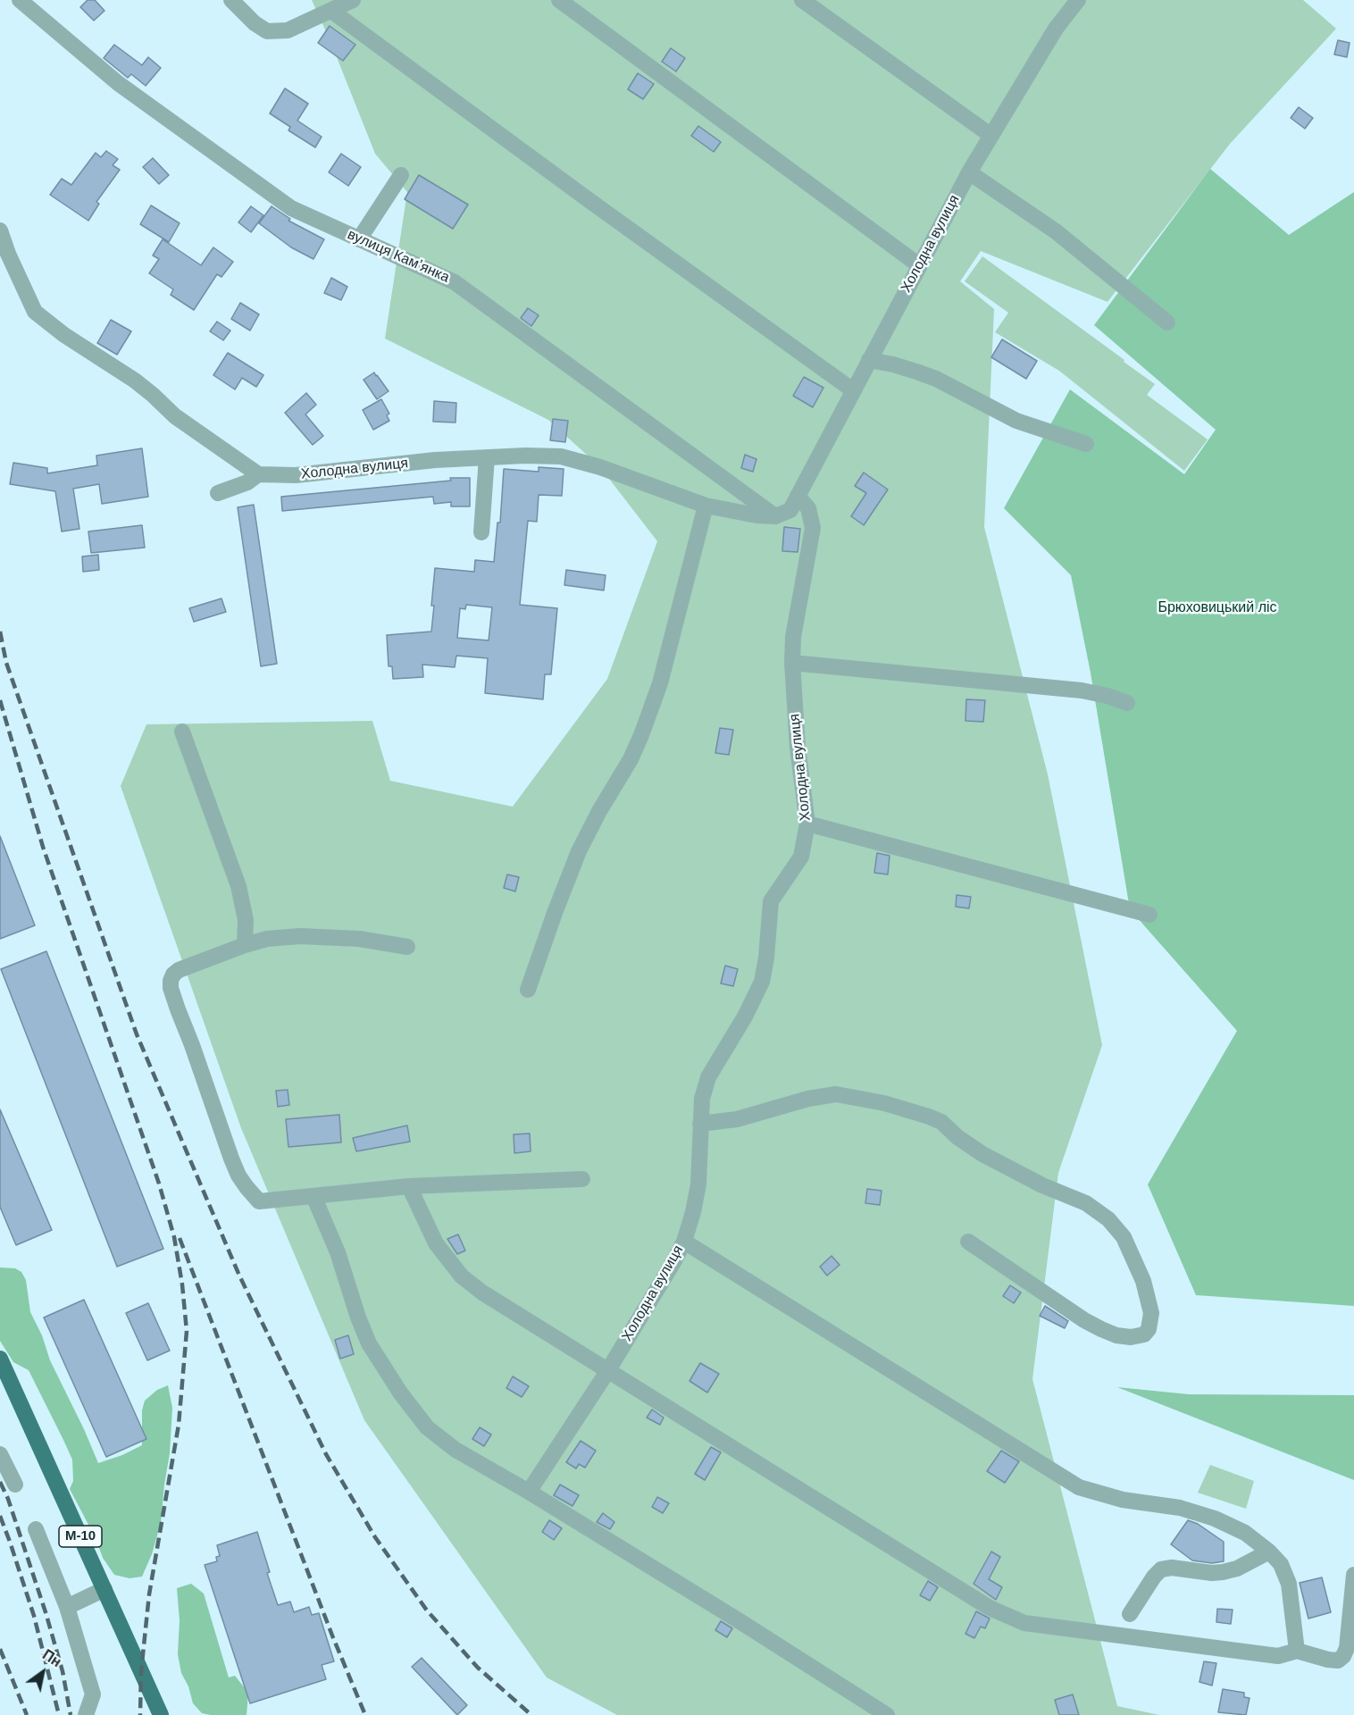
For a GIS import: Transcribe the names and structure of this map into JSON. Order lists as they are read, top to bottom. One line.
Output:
{"streets":{"main road":["М-10"],"street":["Холодна вулиця","вулиця Камʼянка"]},"crossings":[["Холодна вулиця","вулиця Камʼянка"]],"parks":["Брюховицький ліс"],"north":"top right"}
